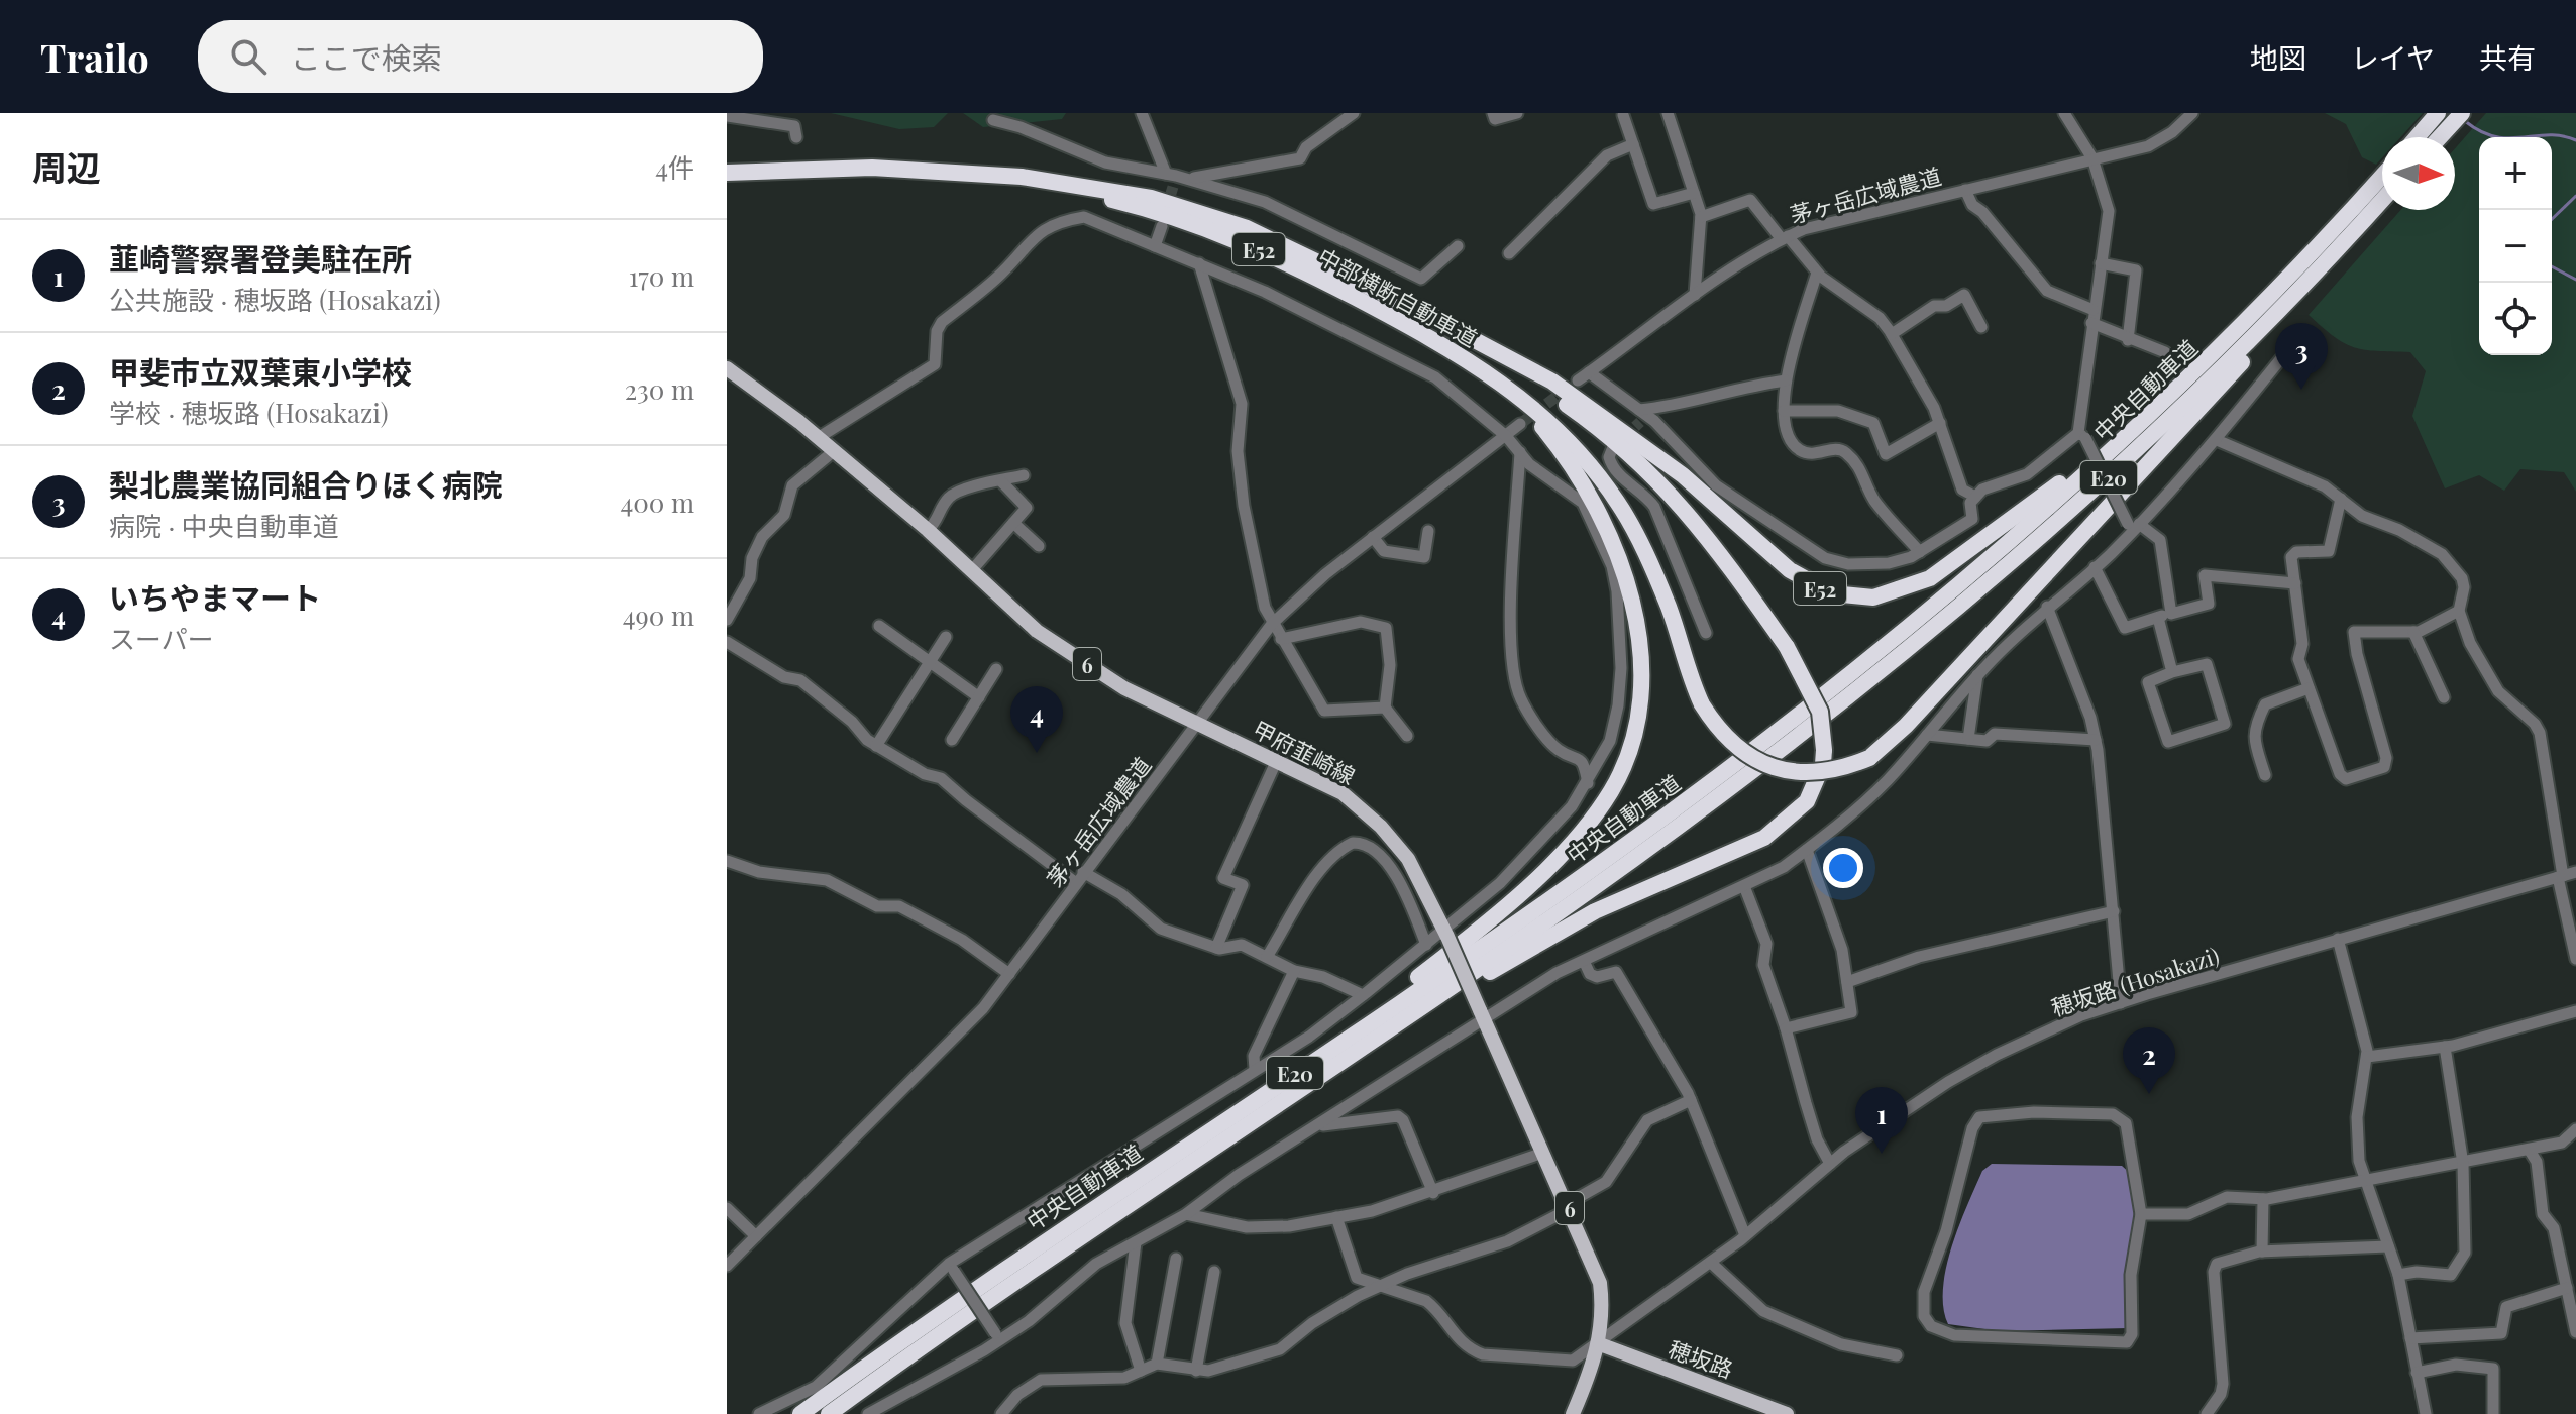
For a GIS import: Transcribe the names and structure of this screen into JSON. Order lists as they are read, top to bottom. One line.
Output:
{"streets":{"highway":["E52","中部横断自動車道","中央自動車道","E20"],"main road":["6","甲府韮崎線","穂坂路"],"street":["茅ヶ岳広域農道","穂坂路 (Hosakazi)"]},"crossings":[["茅ヶ岳広域農道","甲府韮崎線"],["E52","中部横断自動車道"],["E52","中央自動車道"],["甲府韮崎線","穂坂路 (Hosakazi)"],["甲府韮崎線","穂坂路"],["穂坂路 (Hosakazi)","穂坂路"]],"north":"right","page":{"header":"Trailo","search":"ここで検索","nav":["地図","レイヤ","共有"],"heading":["周辺","4件"],"map_buttons":["+","−"],"list":[{"mark":"1","name":"韮崎警察署登美駐在所","note":"公共施設 · 穂坂路 (Hosakazi)","value":"170 m"},{"mark":"2","name":"甲斐市立双葉東小学校","note":"学校 · 穂坂路 (Hosakazi)","value":"230 m"},{"mark":"3","name":"梨北農業協同組合りほく病院","note":"病院 · 中央自動車道","value":"400 m"},{"mark":"4","name":"いちやまマート","note":"スーパー","value":"490 m"}],"pins":["3","4","2","1"]}}
